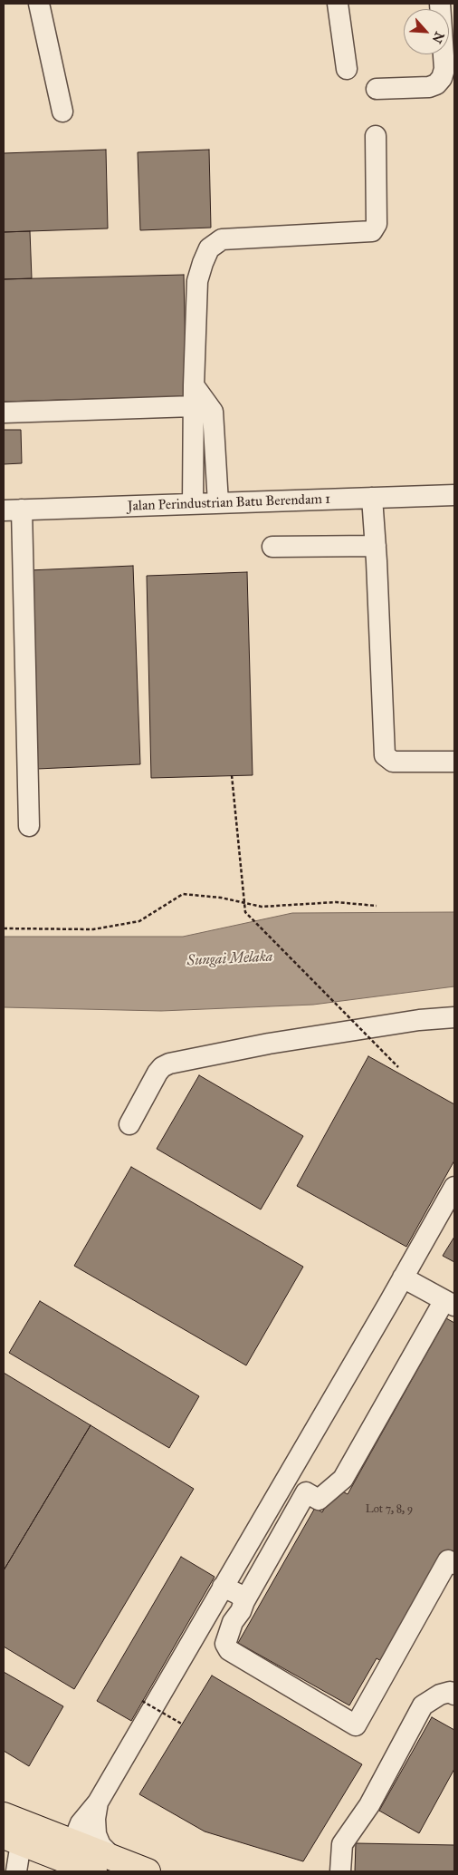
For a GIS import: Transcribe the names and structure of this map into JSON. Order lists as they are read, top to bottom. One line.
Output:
{"streets":{"street":["Jalan Perindustrian Batu Berendam 1"]},"water":["Sungai Melaka"],"house_numbers":["Lot 7, 8, 9"],"north":"bottom right"}
